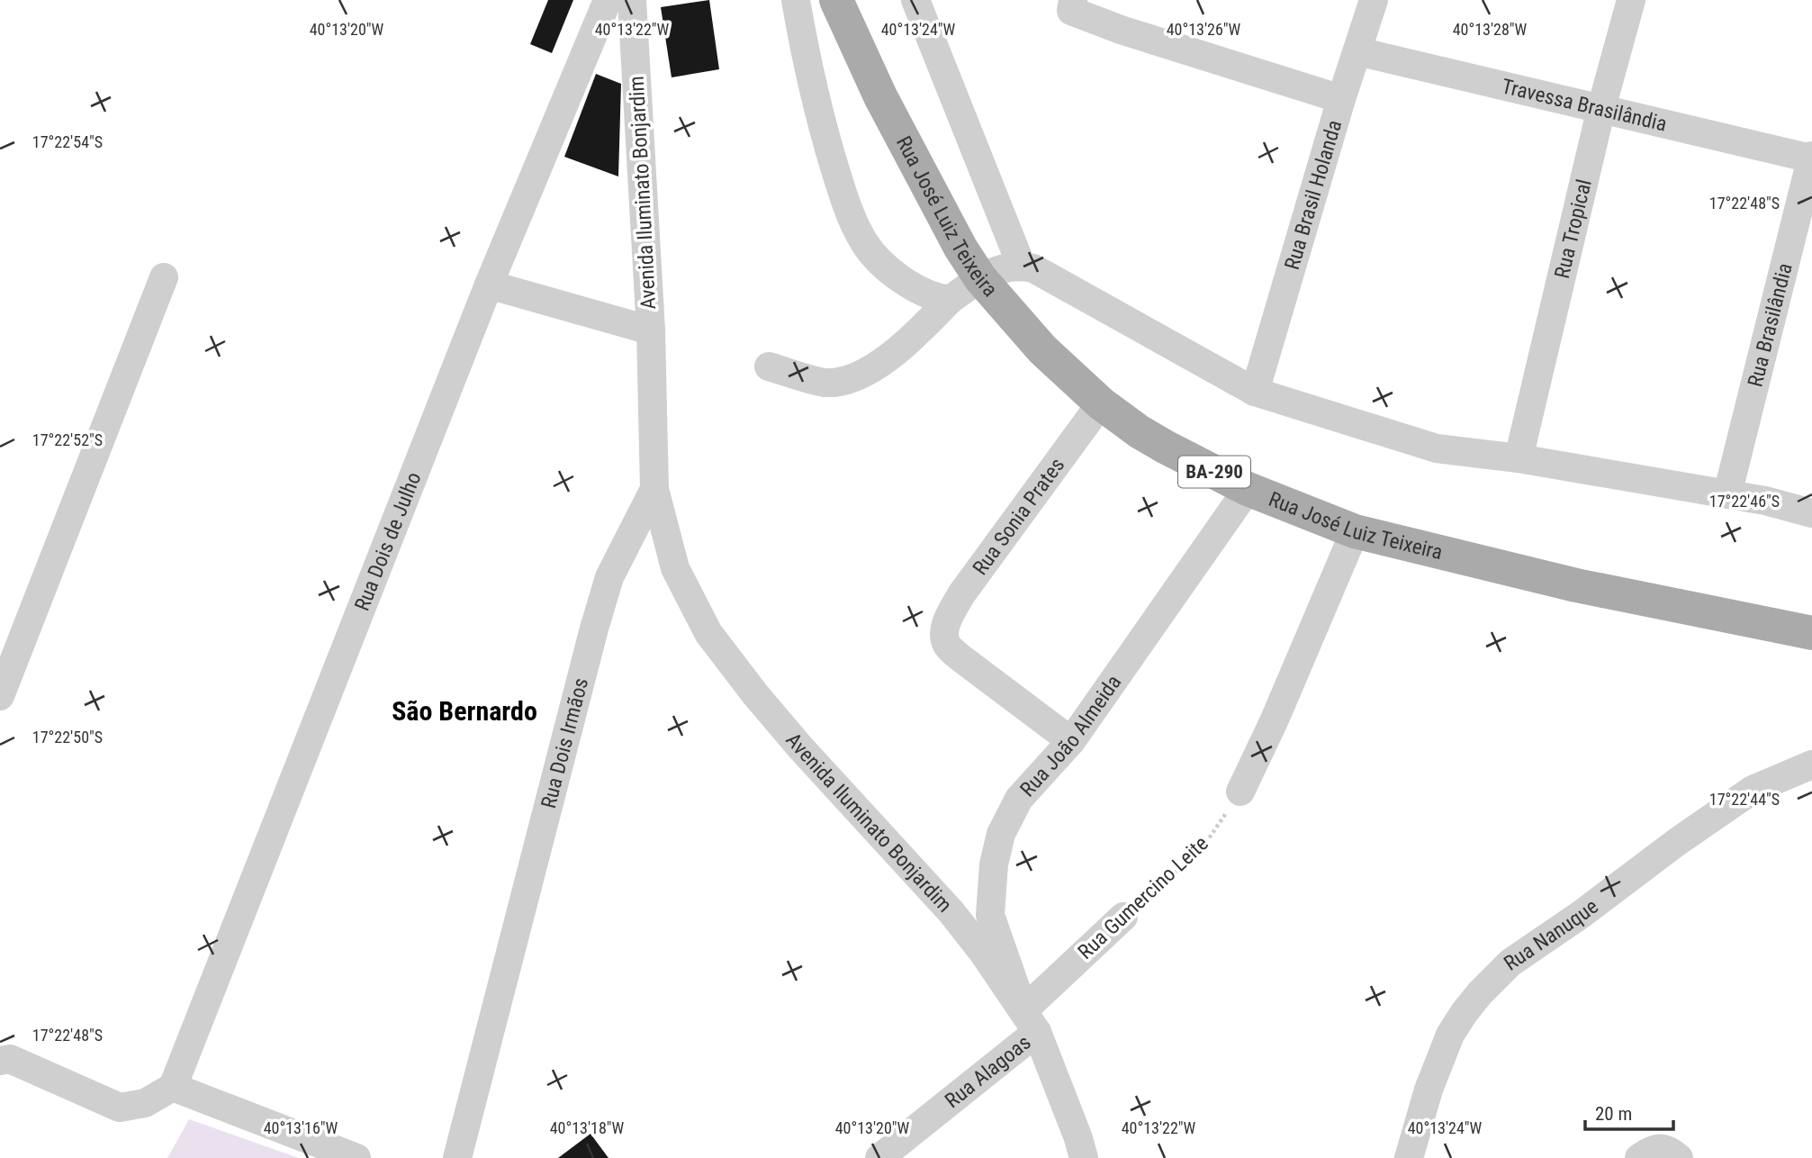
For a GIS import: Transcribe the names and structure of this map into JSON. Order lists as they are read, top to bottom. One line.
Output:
{"streets":{"main road":["Rua José Luiz Teixeira","BA-290"],"street":["Travessa Brasilândia","Avenida Iluminato Bonjardim","Rua Brasil Holanda","Rua Tropical","Rua Brasilândia","Rua Sonia Prates","Rua Dois de Julho","Rua João Almeida","Rua Dois Irmãos","Rua Gumercino Leite","Rua Nanuque","Rua Alagoas"]},"crossings":[["Travessa Brasilândia","Rua Brasil Holanda"],["Travessa Brasilândia","Rua Tropical"],["Travessa Brasilândia","Rua Brasilândia"],["Avenida Iluminato Bonjardim","Rua Dois de Julho"],["Avenida Iluminato Bonjardim","Rua João Almeida"],["Avenida Iluminato Bonjardim","Rua Dois Irmãos"],["Avenida Iluminato Bonjardim","Rua Gumercino Leite"],["Avenida Iluminato Bonjardim","Rua Alagoas"],["Rua José Luiz Teixeira","Rua Sonia Prates"],["Rua José Luiz Teixeira","Rua João Almeida"],["Rua Sonia Prates","Rua João Almeida"],["Rua João Almeida","Rua Gumercino Leite"],["Rua João Almeida","Rua Alagoas"],["Rua Gumercino Leite","Rua Alagoas"]],"districts":["São Bernardo"],"scale_bar":"20 m","coordinates":["40°13'20\"W","40°13'22\"W","40°13'24\"W","40°13'26\"W","40°13'28\"W","17°22'54\"S","17°22'48\"S","17°22'52\"S","17°22'46\"S","17°22'50\"S","17°22'44\"S","40°13'16\"W","40°13'18\"W"]}
